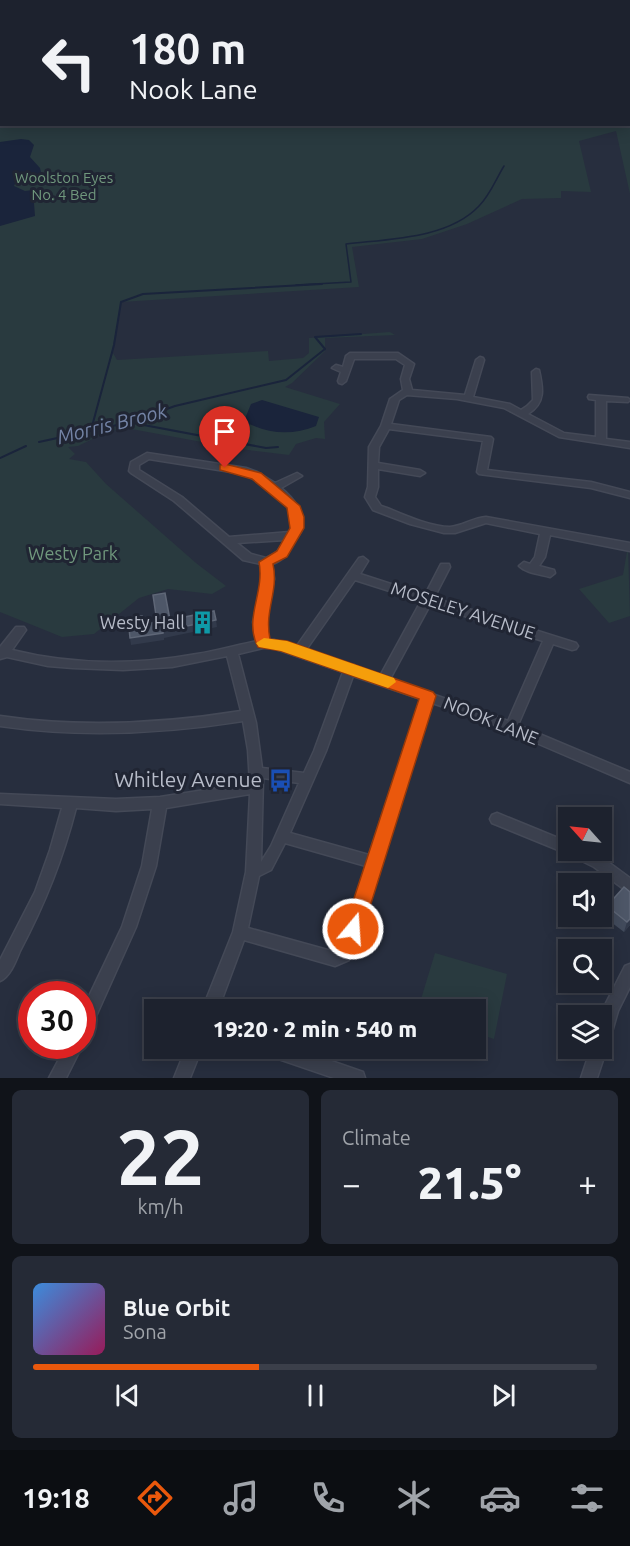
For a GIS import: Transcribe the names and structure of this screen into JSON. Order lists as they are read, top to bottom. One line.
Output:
{"streets":{"street":["MOSELEY AVENUE","NOOK LANE"]},"water":["Morris Brook"],"parks":["Woolston Eyes No. 4 Bed","Westy Park"],"places":{"building":["Westy Hall"],"bus stop":["Whitley Avenue"]},"north":"top left","page":{"turn":["180 m","Nook Lane"],"limit":"30","trip":"19:20 · 2 min · 540 m","tile":[["22","km/h"],"Climate"],"heat":["−","21.5°","+"],"song":["Blue Orbit","Sona"],"tabs":"19:18"}}
